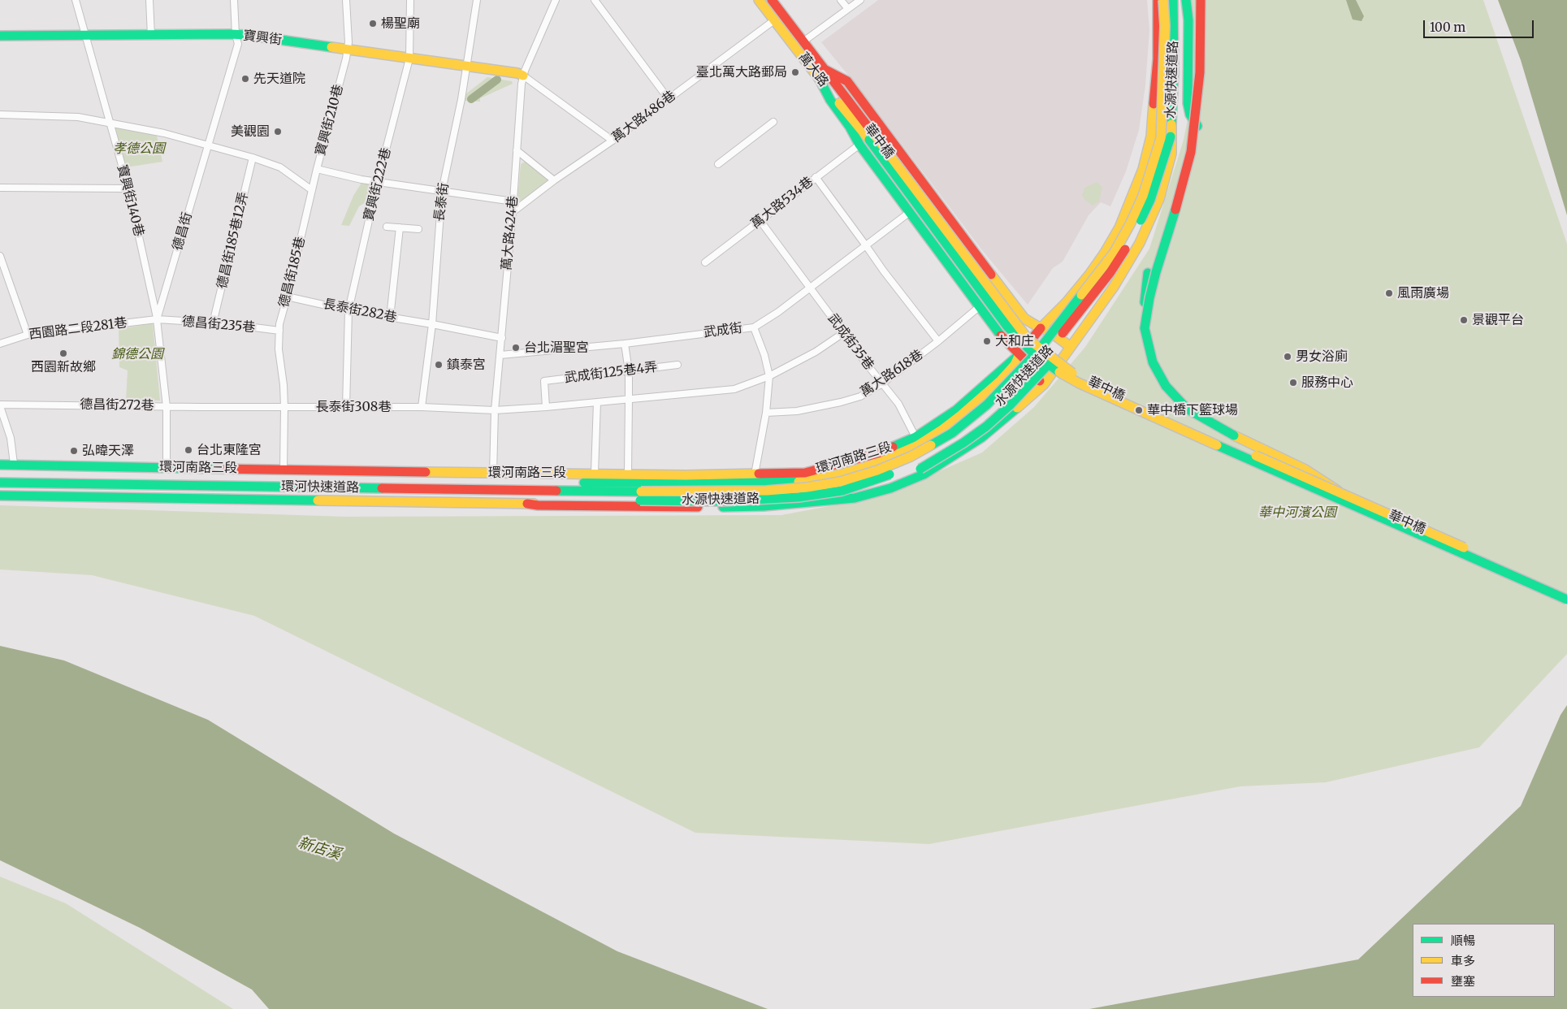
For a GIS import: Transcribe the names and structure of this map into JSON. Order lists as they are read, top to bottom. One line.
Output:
{"streets":{"main road":["寶興街","萬大路","水源快速道路","華中橋","環河南路三段","環河快速道路"],"street":["萬大路486巷","寶興街210巷","寶興街222巷","寶興街140巷","長泰街","萬大路534巷","德昌街","萬大路424巷","德昌街185巷12弄","德昌街185巷","長泰街282巷","德昌街235巷","西園路二段281巷","武成街","武成街35巷","武成街125巷4弄","萬大路618巷","德昌街272巷","長泰街308巷"]},"crossings":[["寶興街","寶興街210巷"],["寶興街","寶興街222巷"],["寶興街","寶興街140巷"],["寶興街","長泰街"],["寶興街","德昌街"],["寶興街","萬大路424巷"],["萬大路","萬大路486巷"],["萬大路","華中橋"],["水源快速道路","環河快速道路"],["萬大路486巷","萬大路424巷"],["寶興街210巷","德昌街185巷"],["寶興街222巷","長泰街282巷"],["寶興街222巷","長泰街308巷"],["寶興街140巷","德昌街"],["寶興街140巷","德昌街235巷"],["寶興街140巷","西園路二段281巷"],["長泰街","長泰街282巷"],["長泰街","長泰街308巷"],["萬大路534巷","武成街35巷"],["德昌街","德昌街235巷"],["德昌街","西園路二段281巷"],["德昌街","德昌街272巷"],["德昌街","環河南路三段"],["萬大路424巷","長泰街282巷"],["萬大路424巷","武成街"],["萬大路424巷","長泰街308巷"],["萬大路424巷","環河南路三段"],["德昌街185巷12弄","德昌街235巷"],["德昌街185巷","長泰街282巷"],["德昌街185巷","德昌街235巷"],["德昌街185巷","德昌街272巷"],["德昌街185巷","長泰街308巷"],["德昌街185巷","環河南路三段"],["德昌街235巷","西園路二段281巷"],["武成街","武成街35巷"],["武成街35巷","萬大路618巷"],["武成街35巷","長泰街308巷"],["武成街35巷","環河南路三段"],["武成街125巷4弄","長泰街308巷"],["德昌街272巷","長泰街308巷"]],"water":["新店溪"],"parks":["孝德公園","錦德公園","華中河濱公園"],"places":["楊聖廟","臺北萬大路郵局","先天道院","美觀園","風雨廣場","景觀平台","大和庄","台北湄聖宮","西園新故鄉","男女浴廁","鎮泰宮","服務中心","華中橋下籃球場","台北東隆宮","弘暐天澤"],"legend":["順暢","車多","壅塞"],"scale_bar":"100 m"}
